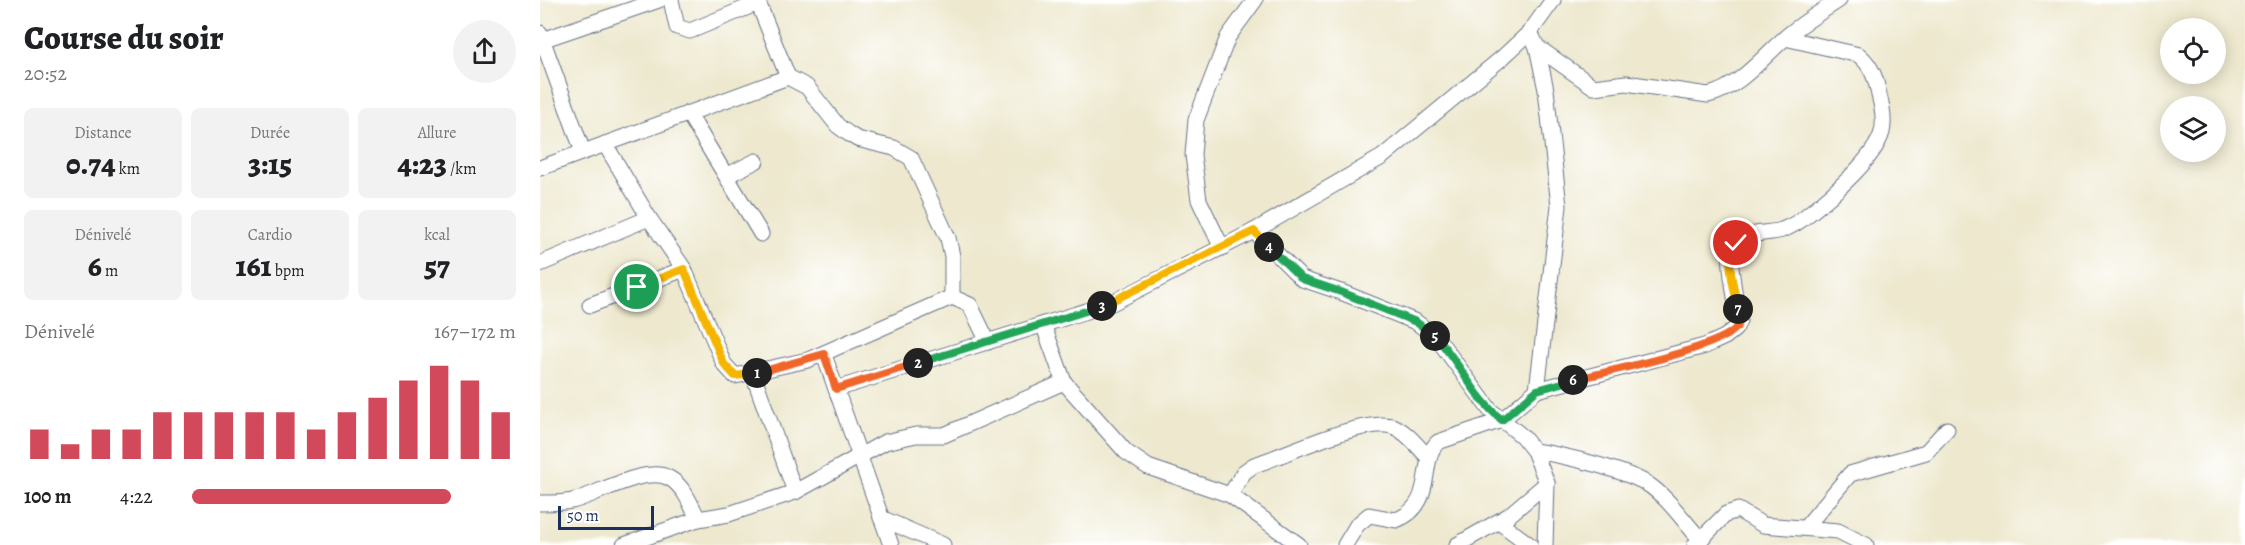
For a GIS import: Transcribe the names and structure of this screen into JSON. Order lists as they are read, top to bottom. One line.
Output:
{"scale_bar":"50 m","page":{"heading":["Course du soir","20:52"],"stats":[["Distance","0.74 km"],["Durée","3:15"],["Allure","4:23 /km"],["Dénivelé","6 m"],["Cardio","161 bpm"],["kcal","57"]],"pins":["4","3","7","5","2","1","6"],"chart":["Dénivelé","167–172 m"],"list":[{"name":"100 m","note":"4:22"}],"scale":"50 m"}}
